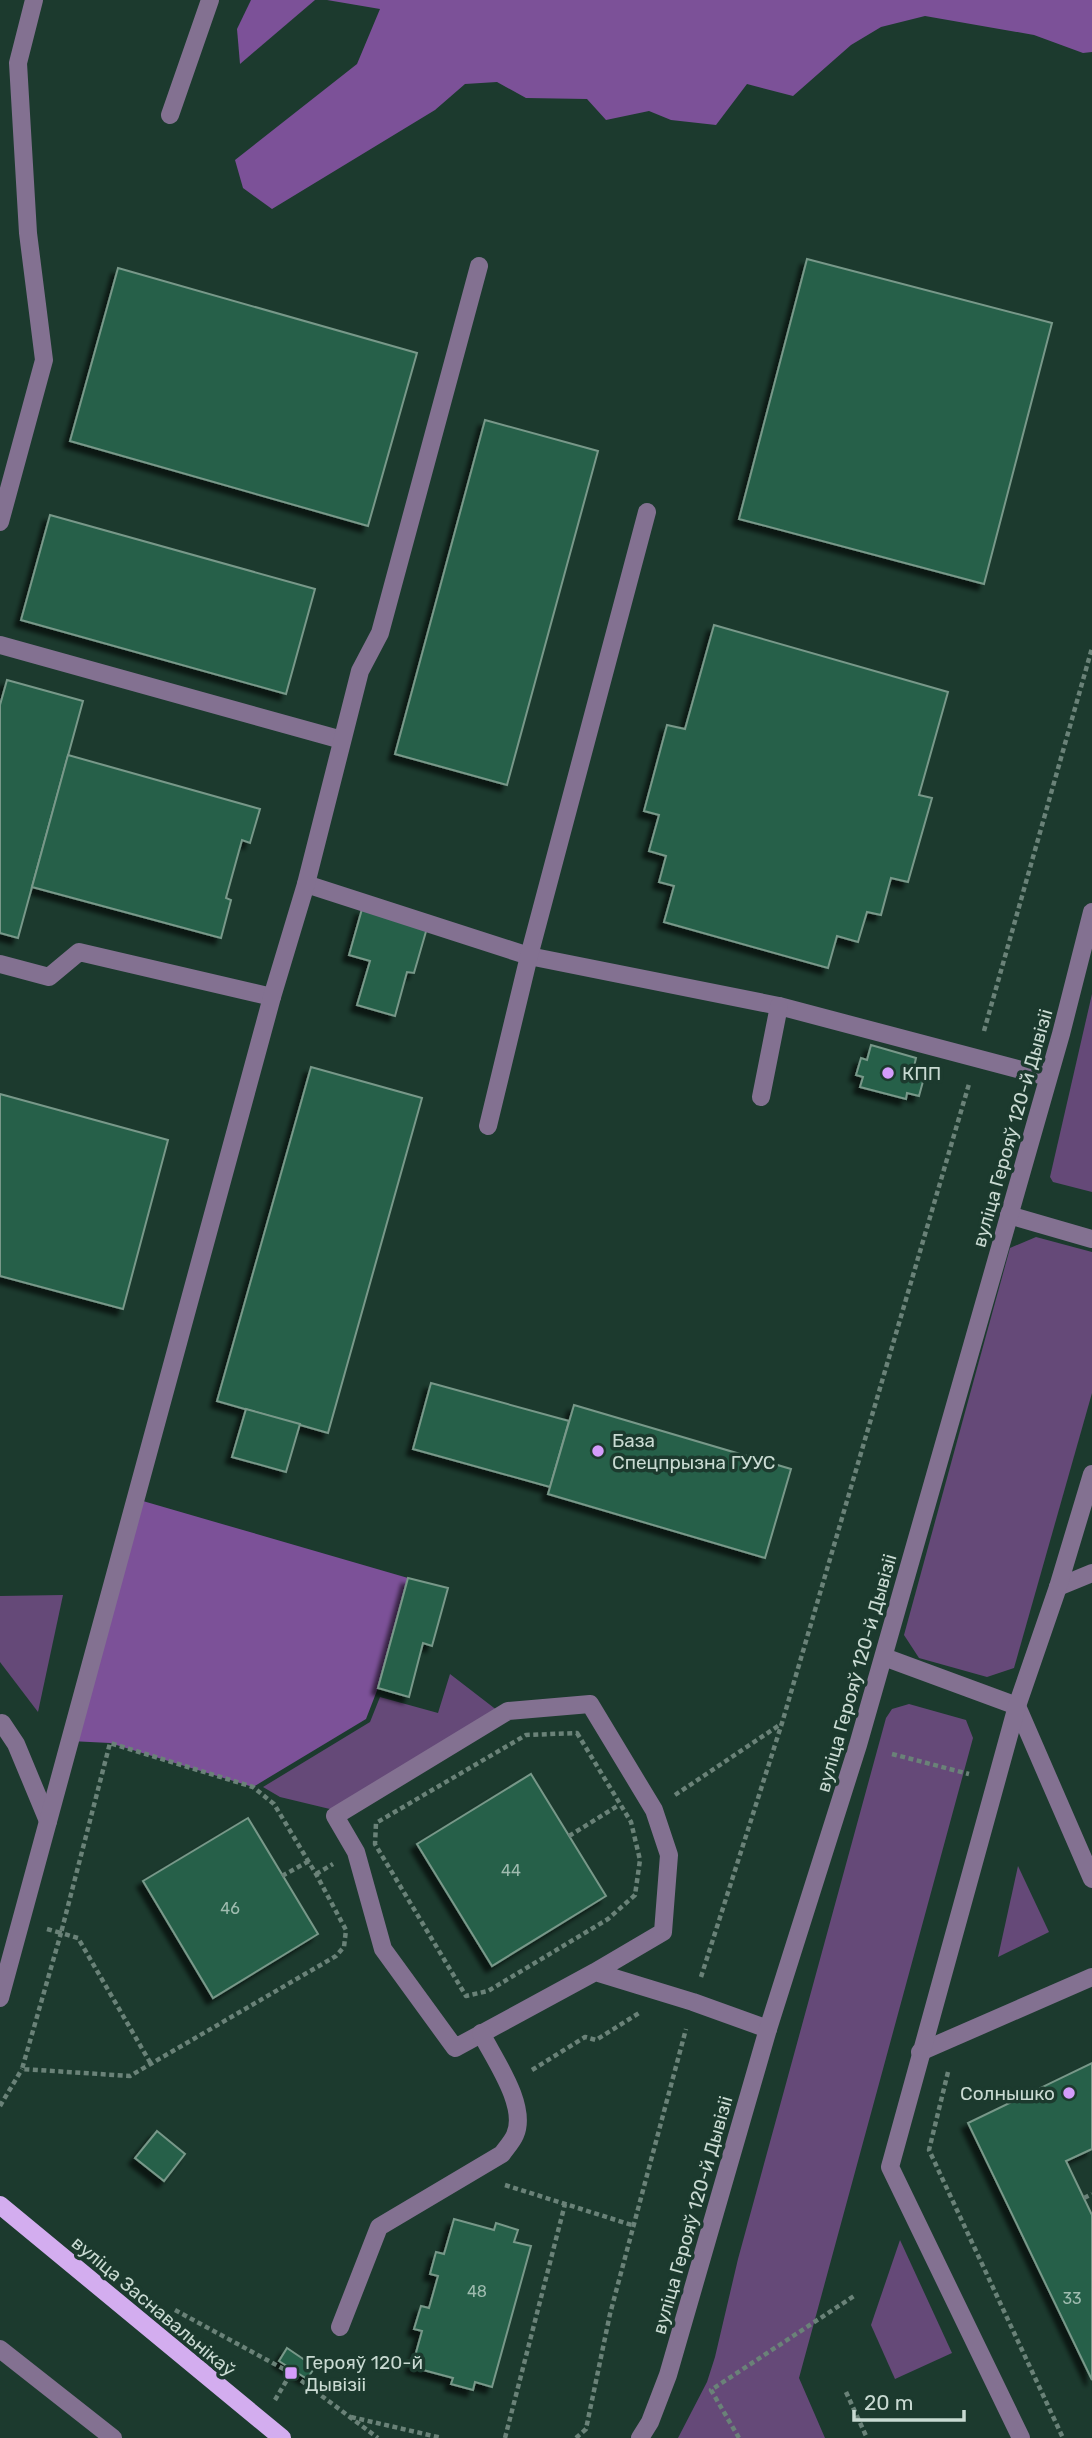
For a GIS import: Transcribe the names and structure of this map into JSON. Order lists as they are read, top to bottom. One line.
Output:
{"streets":{"main road":["вуліца Заснавальнікаў"],"street":["вуліца Герояў 120-й Дывізіі"]},"places":{"other":["КПП","База Спецпрызна ГУУС","Солнышко"],"transit":["Герояў 120-й Дывізіі"]},"house_numbers":["44","46","48","33"],"scale_bar":"20 m"}
